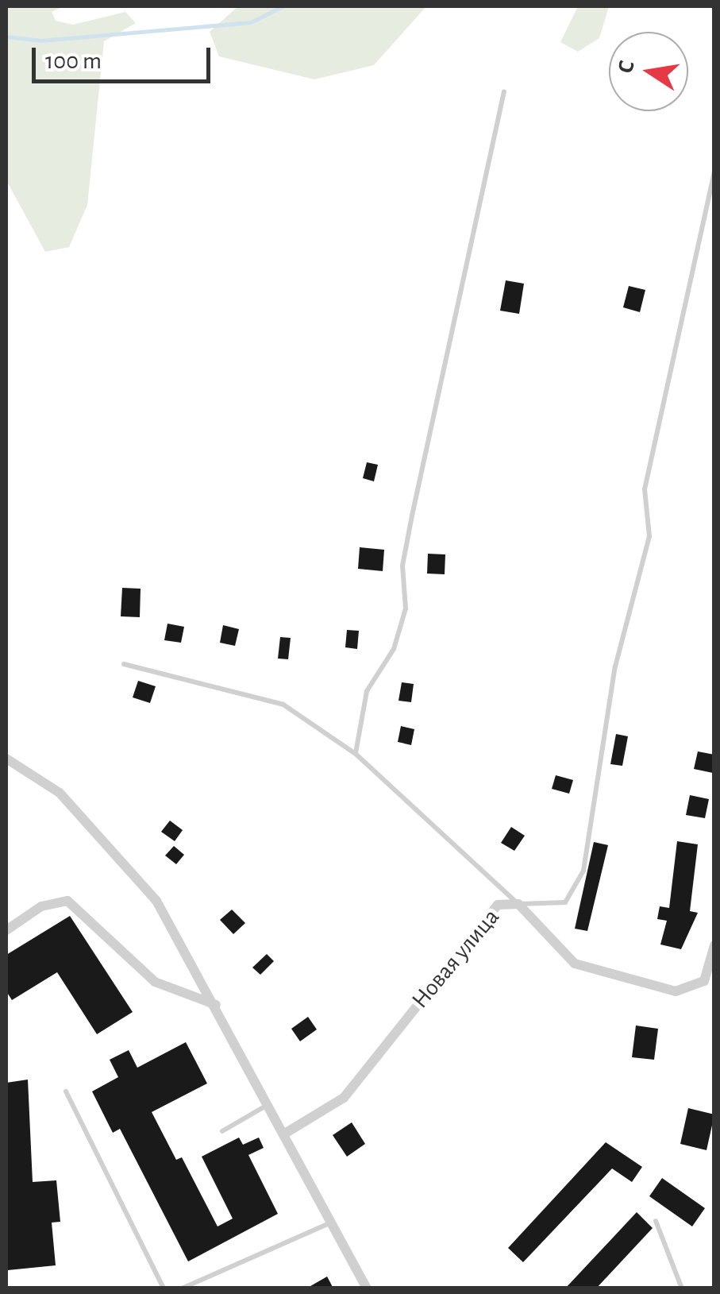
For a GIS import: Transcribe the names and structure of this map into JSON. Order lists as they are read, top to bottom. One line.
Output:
{"streets":{"street":["Новая улица"]},"scale_bar":"100 m","north":"left"}
